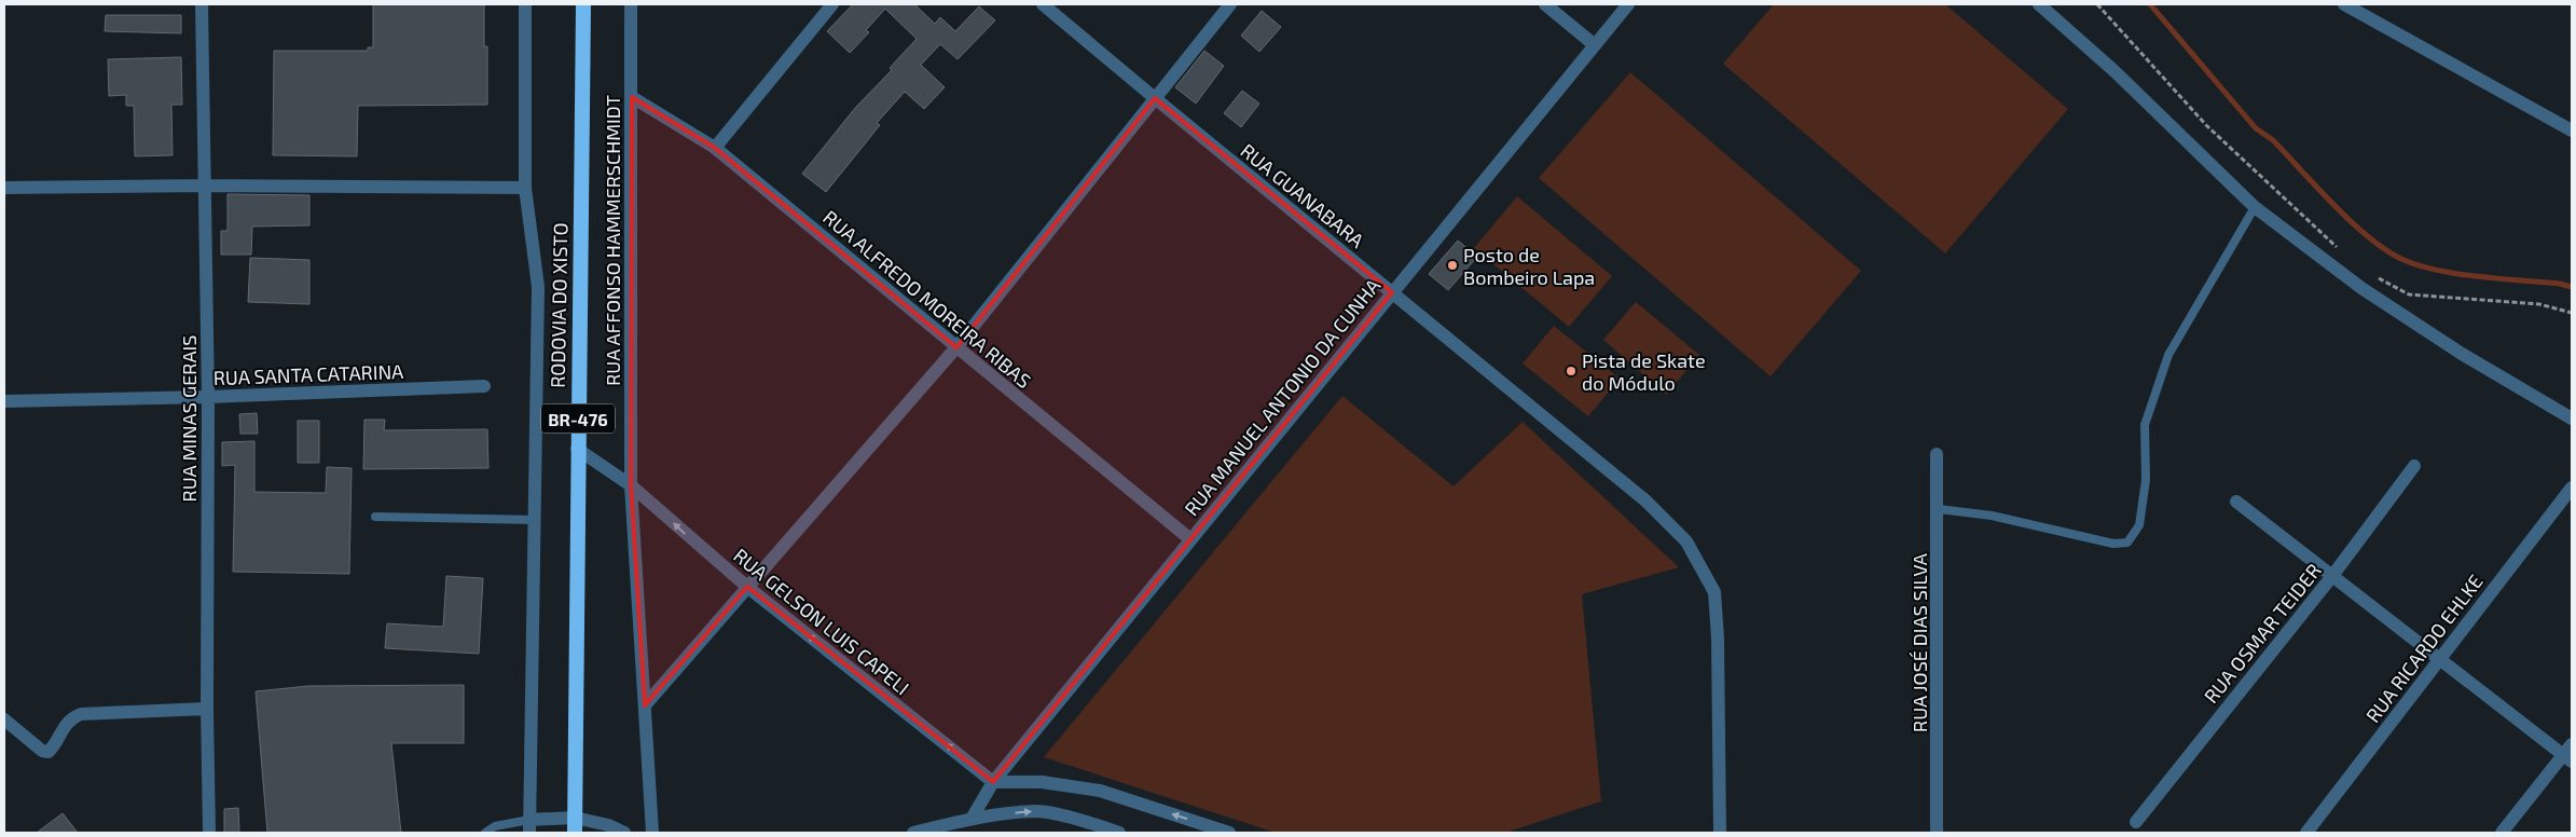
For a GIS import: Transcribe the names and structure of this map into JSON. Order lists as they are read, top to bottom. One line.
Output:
{"streets":{"highway":["RODOVIA DO XISTO","BR-476"],"street":["RUA GUANABARA","RUA AFFONSO HAMMERSCHMIDT","RUA ALFREDO MOREIRA RIBAS","RUA SANTA CATARINA","RUA MANUEL ANTONIO DA CUNHA","RUA MINAS GERAIS","RUA GELSON LUIS CAPELI","RUA OSMAR TEIDER","RUA JOSÉ DIAS SILVA","RUA RICARDO EHLKE"]},"crossings":[["RUA GUANABARA","RUA MANUEL ANTONIO DA CUNHA"],["RUA AFFONSO HAMMERSCHMIDT","RUA ALFREDO MOREIRA RIBAS"],["RUA AFFONSO HAMMERSCHMIDT","RUA GELSON LUIS CAPELI"],["RUA ALFREDO MOREIRA RIBAS","RUA MANUEL ANTONIO DA CUNHA"],["RODOVIA DO XISTO","RUA GELSON LUIS CAPELI"],["RUA SANTA CATARINA","RUA MINAS GERAIS"],["RUA MANUEL ANTONIO DA CUNHA","RUA GELSON LUIS CAPELI"]],"one_way":["RUA GELSON LUIS CAPELI"],"places":["Posto de Bombeiro Lapa","Pista de Skate do Módulo"]}
